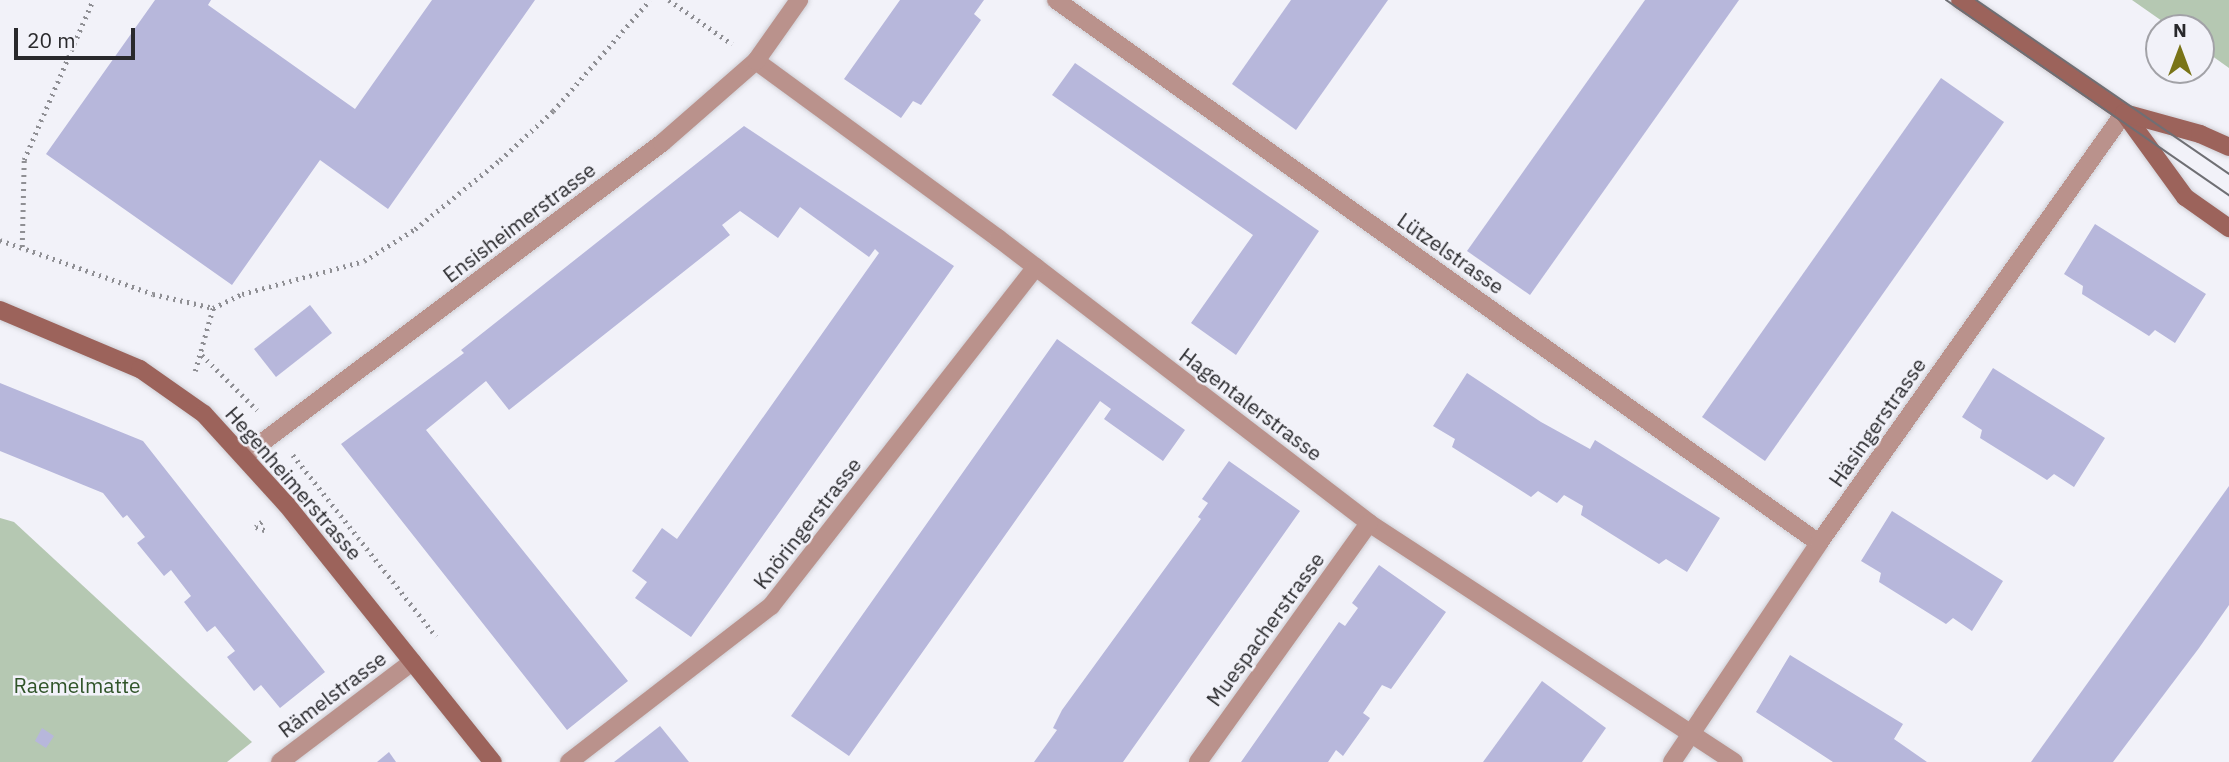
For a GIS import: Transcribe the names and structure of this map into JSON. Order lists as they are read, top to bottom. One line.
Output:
{"streets":{"street":["Ensisheimerstrasse","Lützelstrasse","Hagentalerstrasse","Häsingerstrasse","Hegenheimerstrasse","Knöringerstrasse","Muespacherstrasse","Rämelstrasse"]},"crossings":[["Ensisheimerstrasse","Hagentalerstrasse"],["Ensisheimerstrasse","Hegenheimerstrasse"],["Lützelstrasse","Häsingerstrasse"],["Hagentalerstrasse","Häsingerstrasse"],["Hagentalerstrasse","Knöringerstrasse"],["Hagentalerstrasse","Muespacherstrasse"],["Hegenheimerstrasse","Rämelstrasse"]],"parks":["Raemelmatte"],"scale_bar":"20 m","north":"top"}
